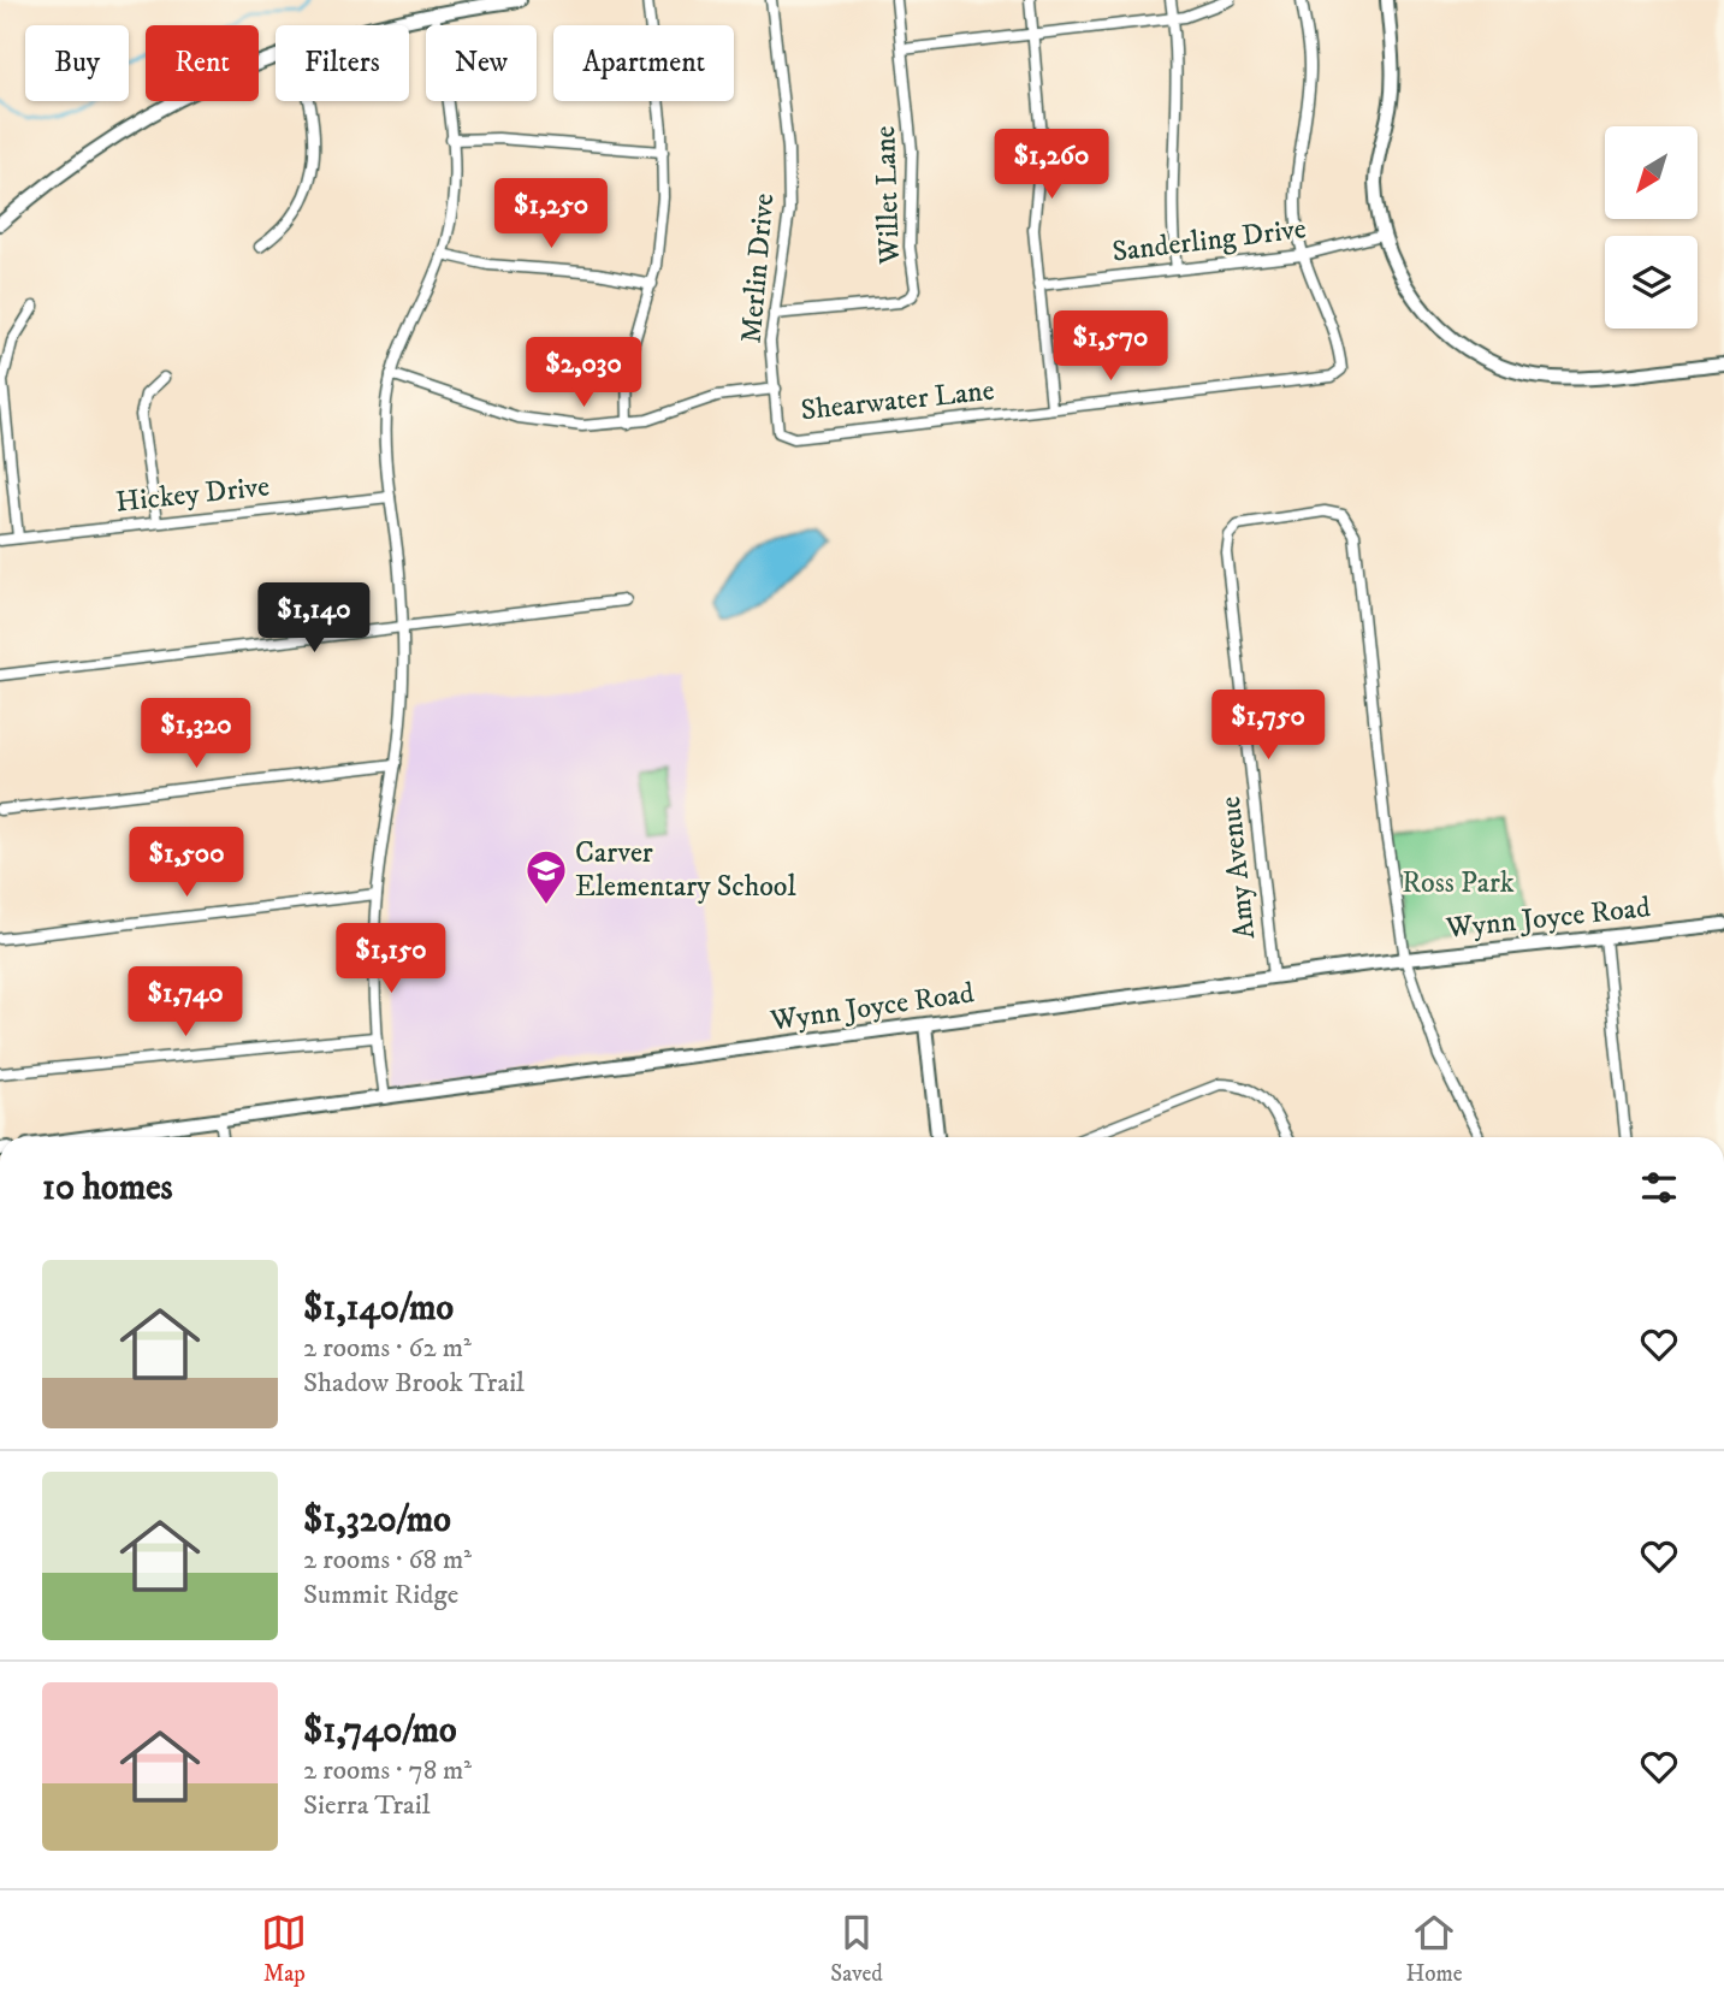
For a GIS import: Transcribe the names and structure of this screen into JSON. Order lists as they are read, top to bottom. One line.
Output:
{"streets":{"street":["Willet Lane","Sanderling Drive","Merlin Drive","Shearwater Lane","Hickey Drive","Amy Avenue","Wynn Joyce Road"]},"crossings":[["Willet Lane","Merlin Drive"],["Sanderling Drive","Shearwater Lane"],["Merlin Drive","Shearwater Lane"],["Amy Avenue","Wynn Joyce Road"]],"parks":["Ross Park"],"places":{"school or university":["Carver Elementary School"]},"north":"bottom left","page":{"chip":["Buy","Rent","Filters","New","Apartment"],"price":["$1,260","$1,250","$1,570","$2,030","$1,140","$1,750","$1,320","$1,500","$1,150","$1,740"],"heading":"10 homes","list":[{"name":"$1,140/mo","note":"2 rooms · 62 m² · Shadow Brook Trail"},{"name":"$1,320/mo","note":"2 rooms · 68 m² · Summit Ridge"},{"name":"$1,740/mo","note":"2 rooms · 78 m² · Sierra Trail"}],"tabs":["Map","Saved","Home"]}}
